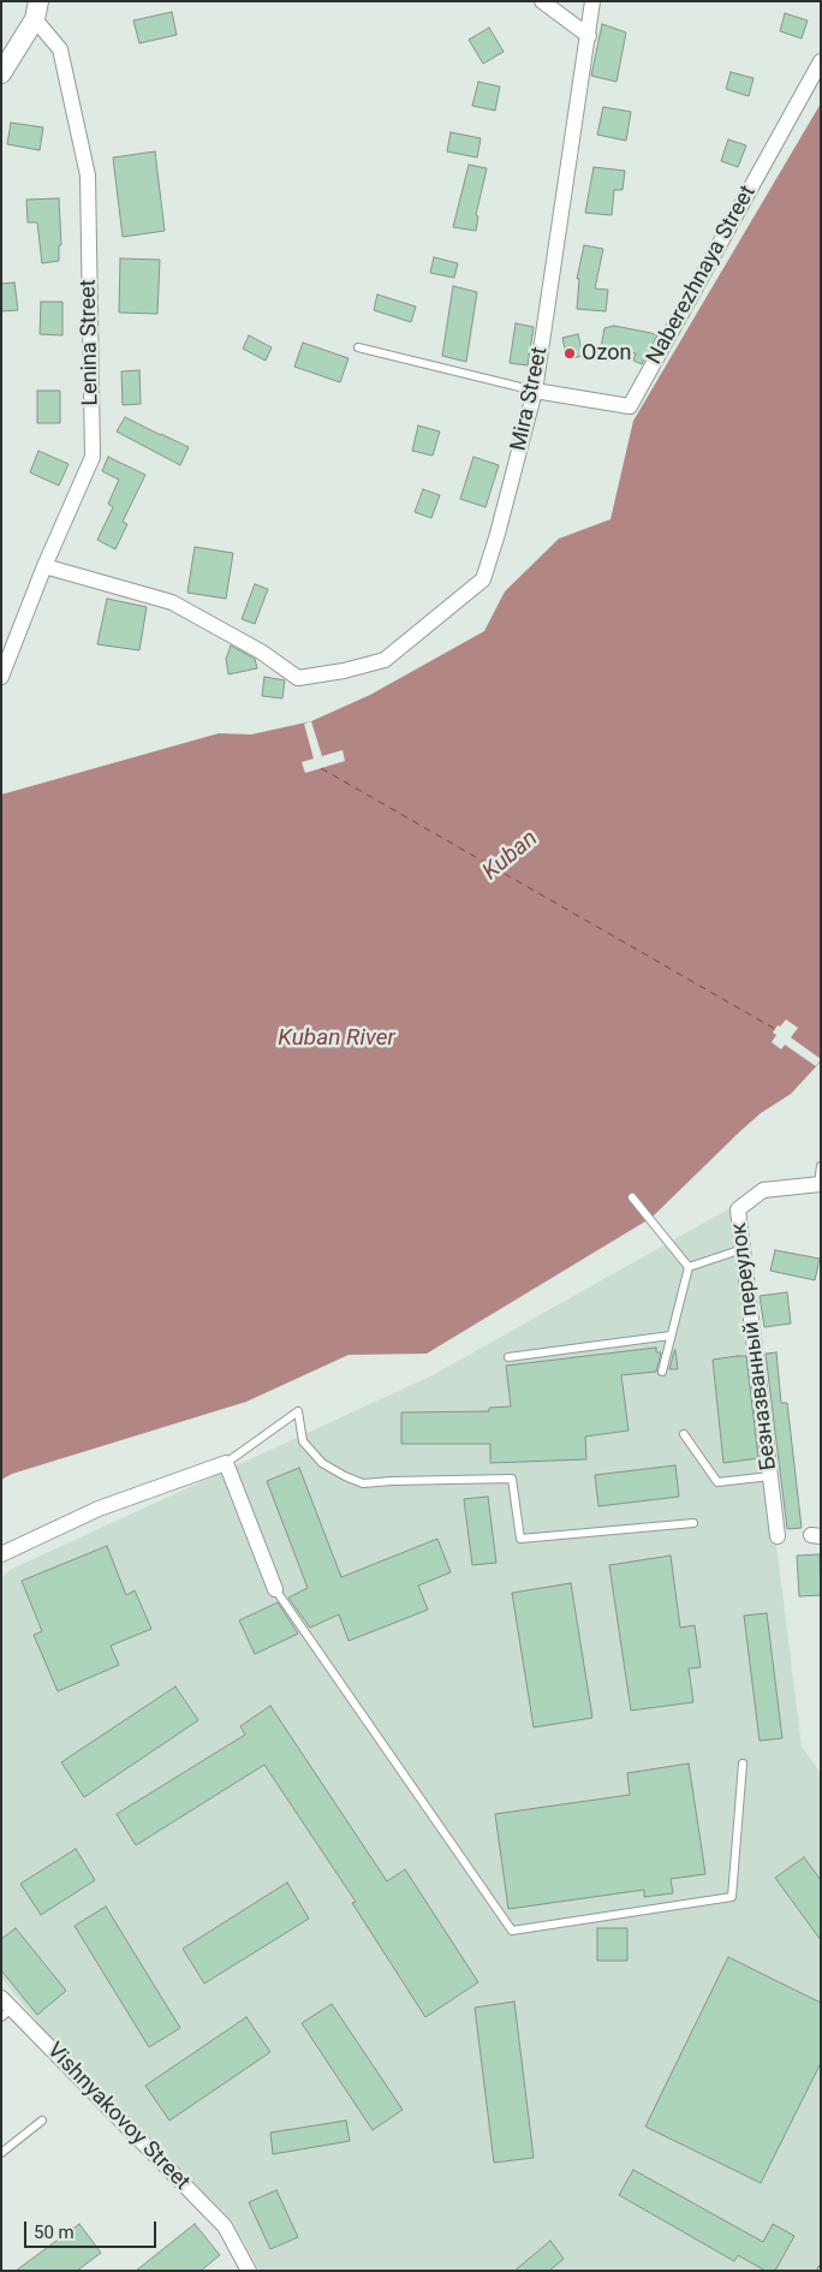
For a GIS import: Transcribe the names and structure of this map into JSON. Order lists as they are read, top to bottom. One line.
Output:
{"streets":{"street":["Naberezhnaya Street","Lenina Street","Mira Street","Безназванный переулок","Vishnyakovoy Street"]},"crossings":[["Naberezhnaya Street","Mira Street"],["Lenina Street","Mira Street"]],"water":["Kuban","Kuban River"],"places":["Ozon"],"scale_bar":"50 m"}
